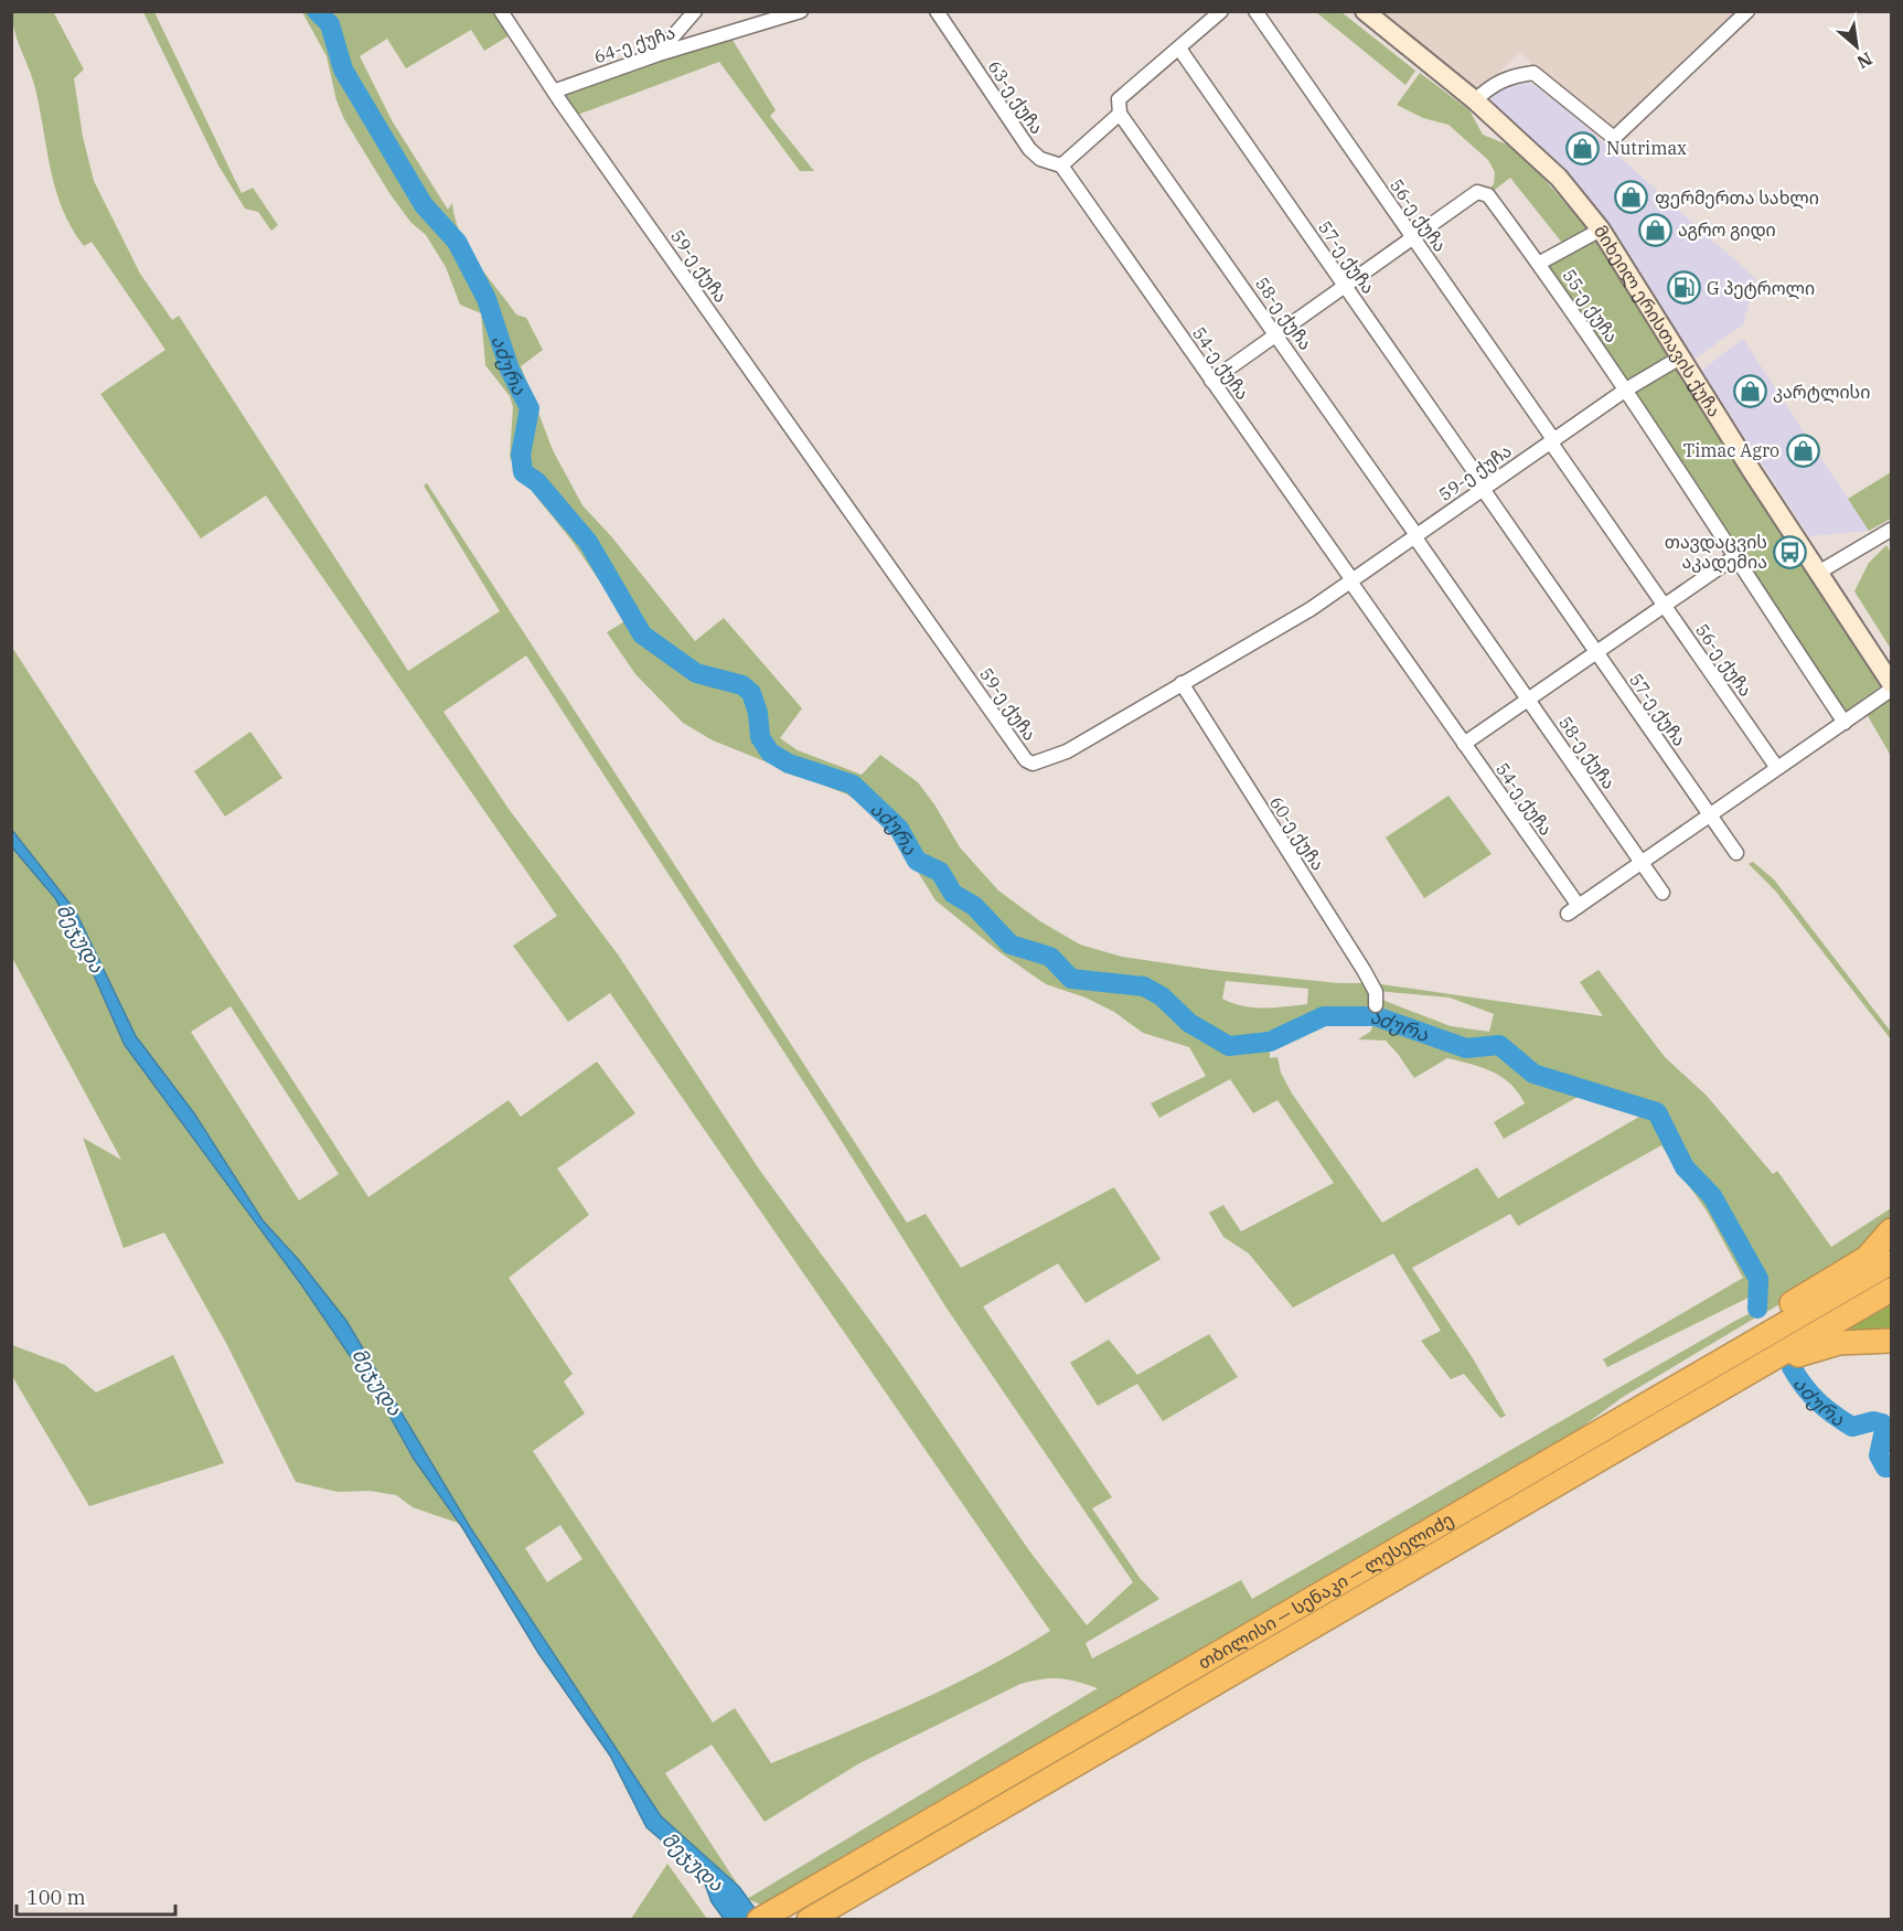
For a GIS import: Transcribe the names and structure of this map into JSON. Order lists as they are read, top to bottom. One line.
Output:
{"streets":{"highway":["თბილისი — სენაკი — ლესელიძე"],"main road":["მიხეილ ერისთავის ქუჩა"],"street":["64-ე ქუჩა","63-ე ქუჩა","56-ე ქუჩა","57-ე ქუჩა","59-ე ქუჩა","55-ე ქუჩა","58-ე ქუჩა","54-ე ქუჩა","60-ე ქუჩა"]},"crossings":[["64-ე ქუჩა","59-ე ქუჩა"],["63-ე ქუჩა","54-ე ქუჩა"],["56-ე ქუჩა","59-ე ქუჩა"],["56-ე ქუჩა","55-ე ქუჩა"],["56-ე ქუჩა","54-ე ქუჩა"],["57-ე ქუჩა","59-ე ქუჩა"],["57-ე ქუჩა","55-ე ქუჩა"],["57-ე ქუჩა","54-ე ქუჩა"],["59-ე ქუჩა","55-ე ქუჩა"],["59-ე ქუჩა","58-ე ქუჩა"],["59-ე ქუჩა","მიხეილ ერისთავის ქუჩა"],["59-ე ქუჩა","54-ე ქუჩა"],["59-ე ქუჩა","60-ე ქუჩა"],["55-ე ქუჩა","58-ე ქუჩა"],["55-ე ქუჩა","54-ე ქუჩა"],["58-ე ქუჩა","54-ე ქუჩა"]],"water":["აძურა","მეჯუდა"],"places":{"shop":["Nutrimax","ფერმერთა სახლი","აგრო გიდი","კარტლისი","Timac Agro"],"fuel station":["G პეტროლი"],"bus stop":["თავდაცვის აკადემია"]},"scale_bar":"100 m","north":"bottom right"}
